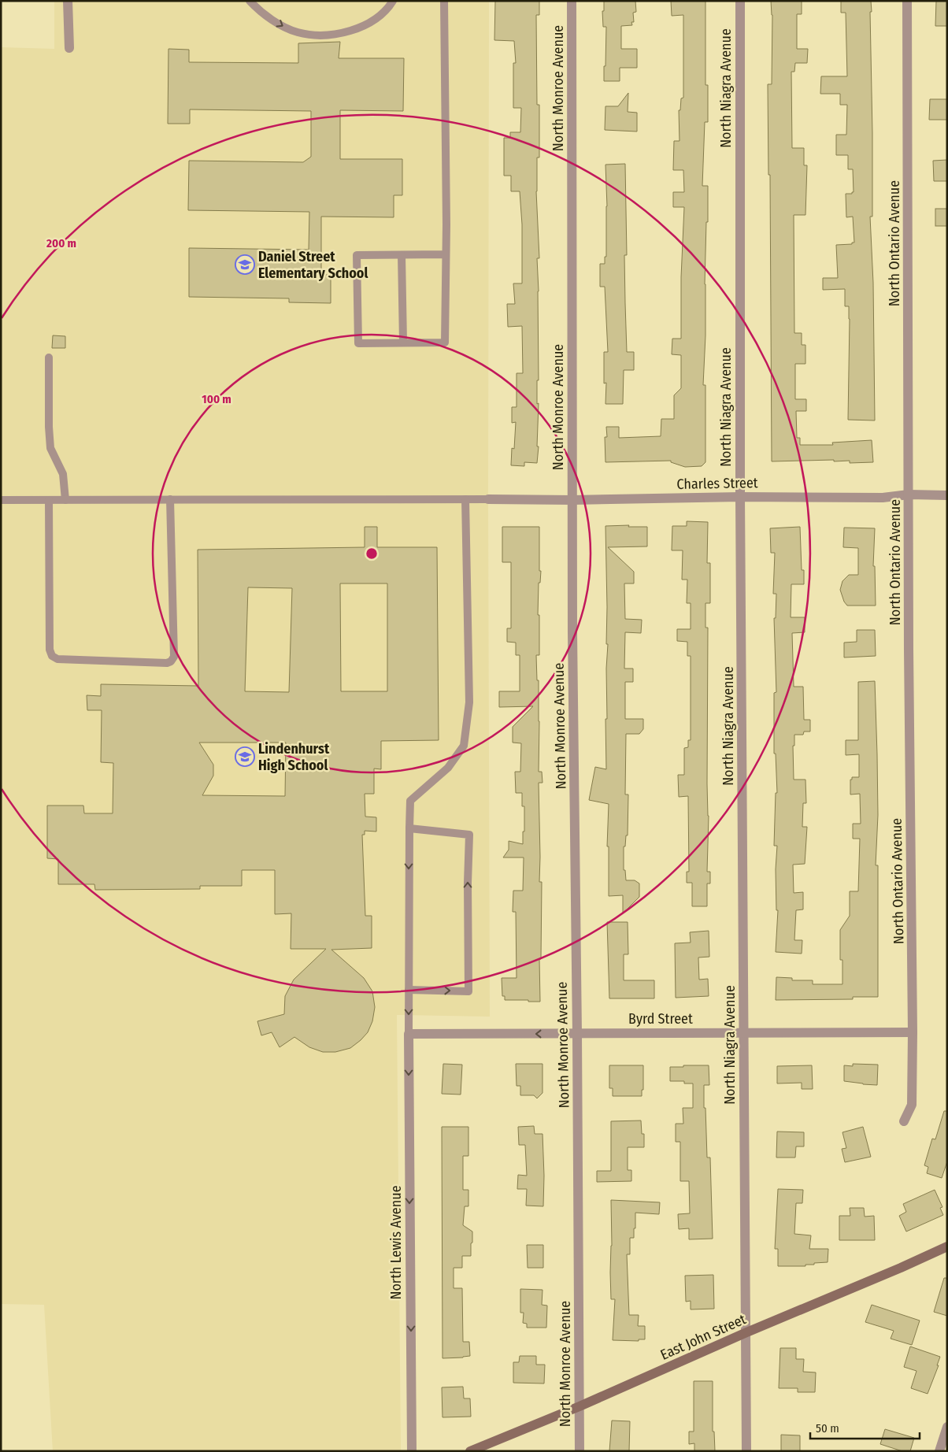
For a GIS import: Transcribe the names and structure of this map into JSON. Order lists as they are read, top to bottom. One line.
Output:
{"streets":{"street":["North Monroe Avenue","North Niagra Avenue","North Ontario Avenue","Charles Street","Byrd Street","North Lewis Avenue","East John Street"]},"crossings":[["North Monroe Avenue","Charles Street"],["North Monroe Avenue","Byrd Street"],["North Monroe Avenue","East John Street"],["North Niagra Avenue","Charles Street"],["North Niagra Avenue","Byrd Street"],["North Niagra Avenue","East John Street"],["North Ontario Avenue","Charles Street"],["North Ontario Avenue","Byrd Street"],["Byrd Street","North Lewis Avenue"]],"one_way":["North Lewis Avenue"],"places":{"school or university":["Daniel Street Elementary School","Lindenhurst High School"]},"scale_bar":"50 m","rings":["200 m","100 m"]}
